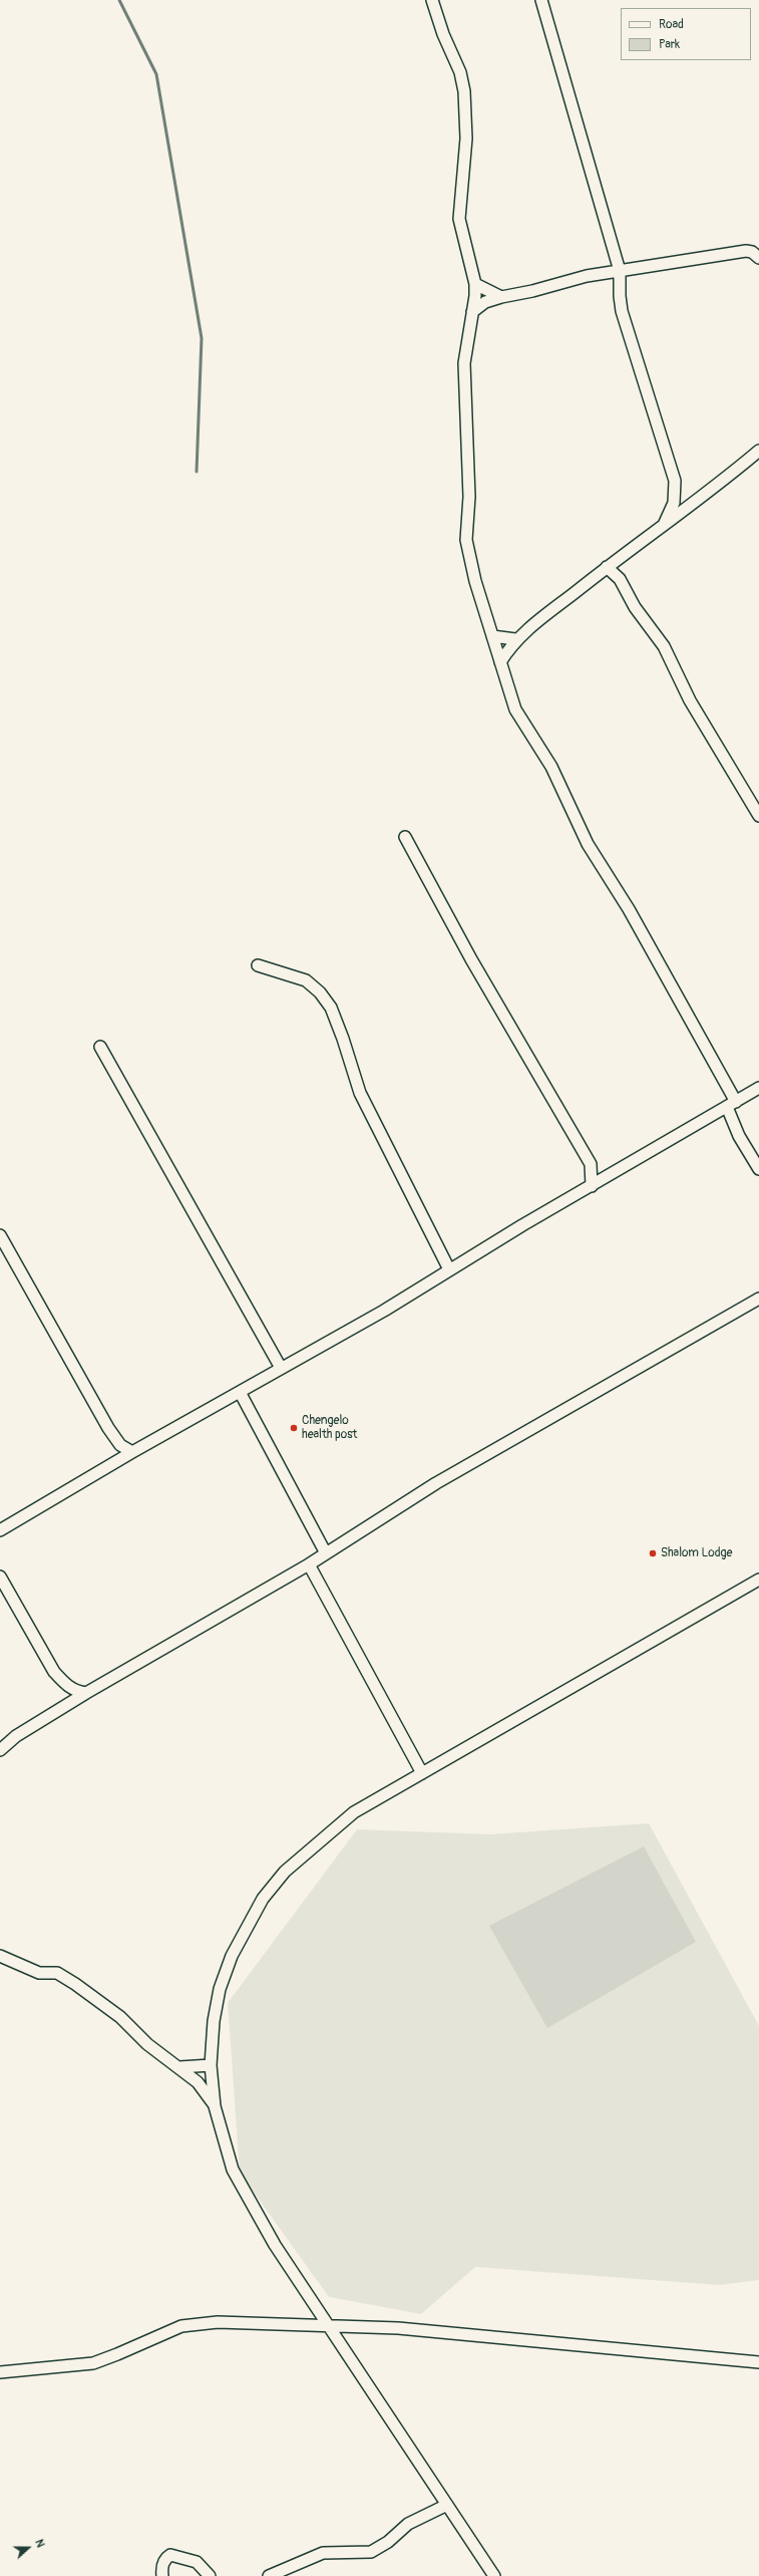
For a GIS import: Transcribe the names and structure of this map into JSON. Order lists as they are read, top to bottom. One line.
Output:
{"places":["Chengelo health post","Shalom Lodge"],"legend":["Road","Park"],"north":"right"}
